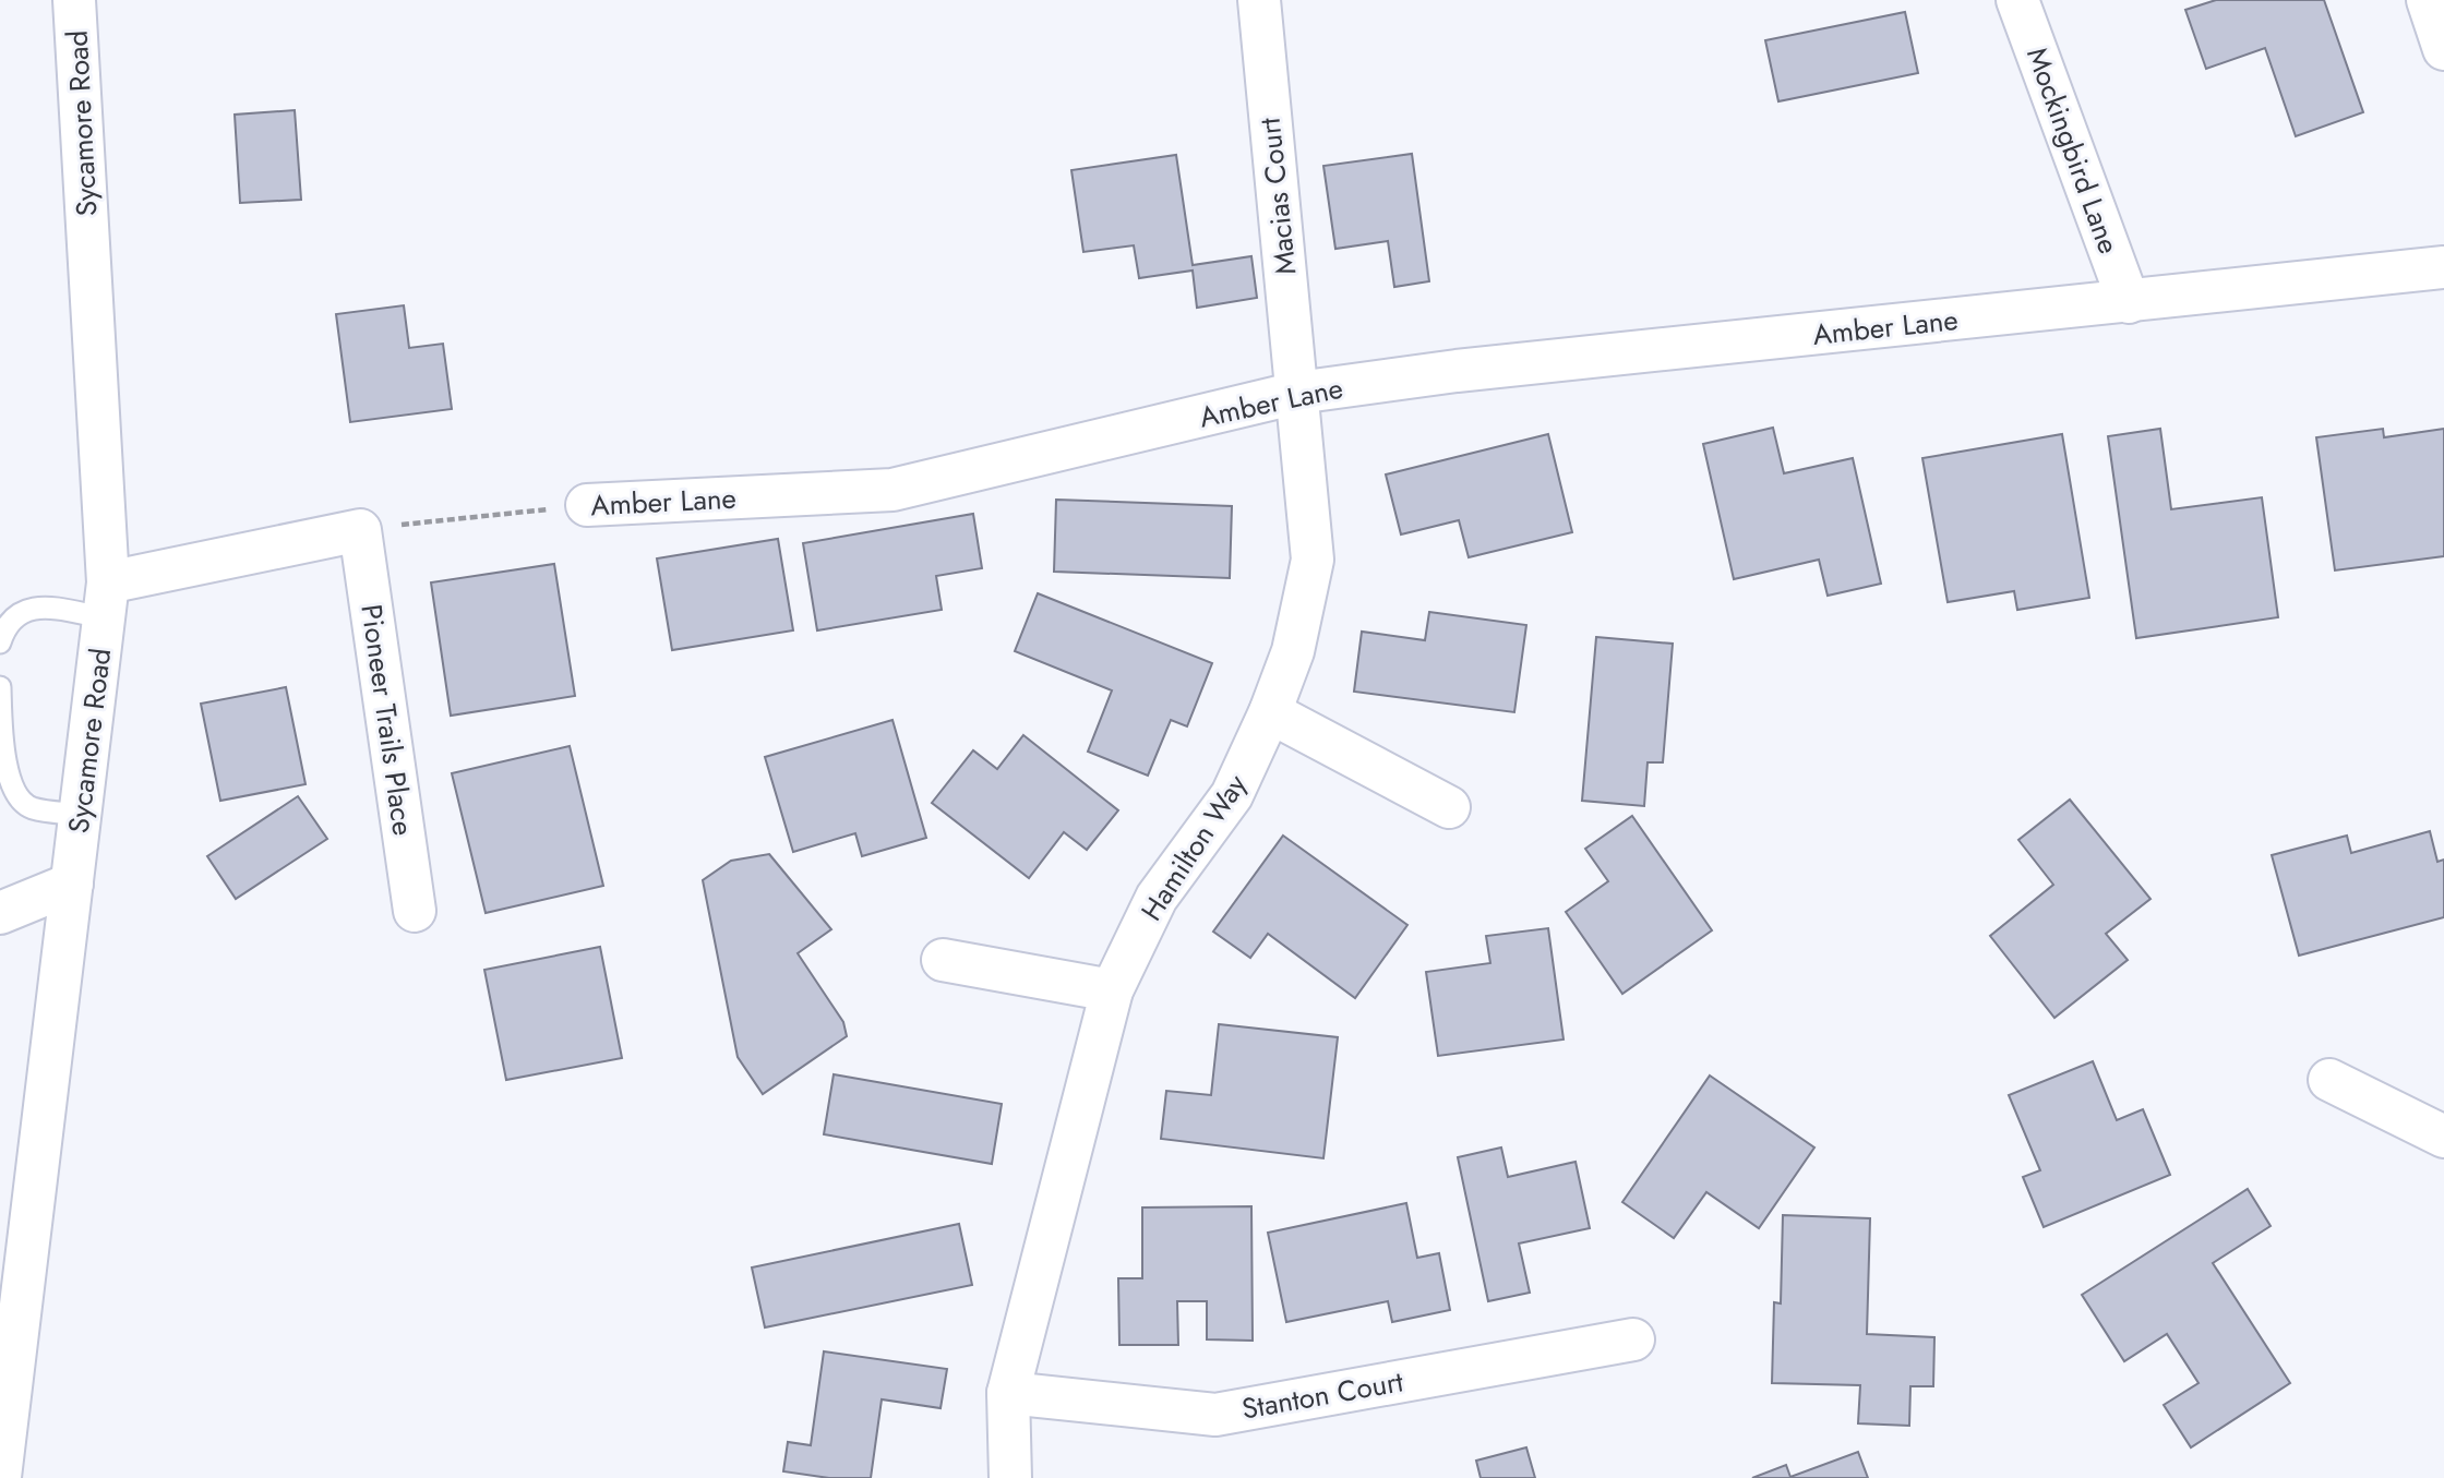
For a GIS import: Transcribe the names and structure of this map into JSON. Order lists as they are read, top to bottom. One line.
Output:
{"streets":{"street":["Sycamore Road","Mockingbird Lane","Macias Court","Amber Lane","Pioneer Trails Place","Hamilton Way","Stanton Court"]},"crossings":[["Mockingbird Lane","Amber Lane"],["Macias Court","Amber Lane"],["Macias Court","Hamilton Way"],["Amber Lane","Pioneer Trails Place"],["Amber Lane","Hamilton Way"],["Hamilton Way","Stanton Court"]]}
